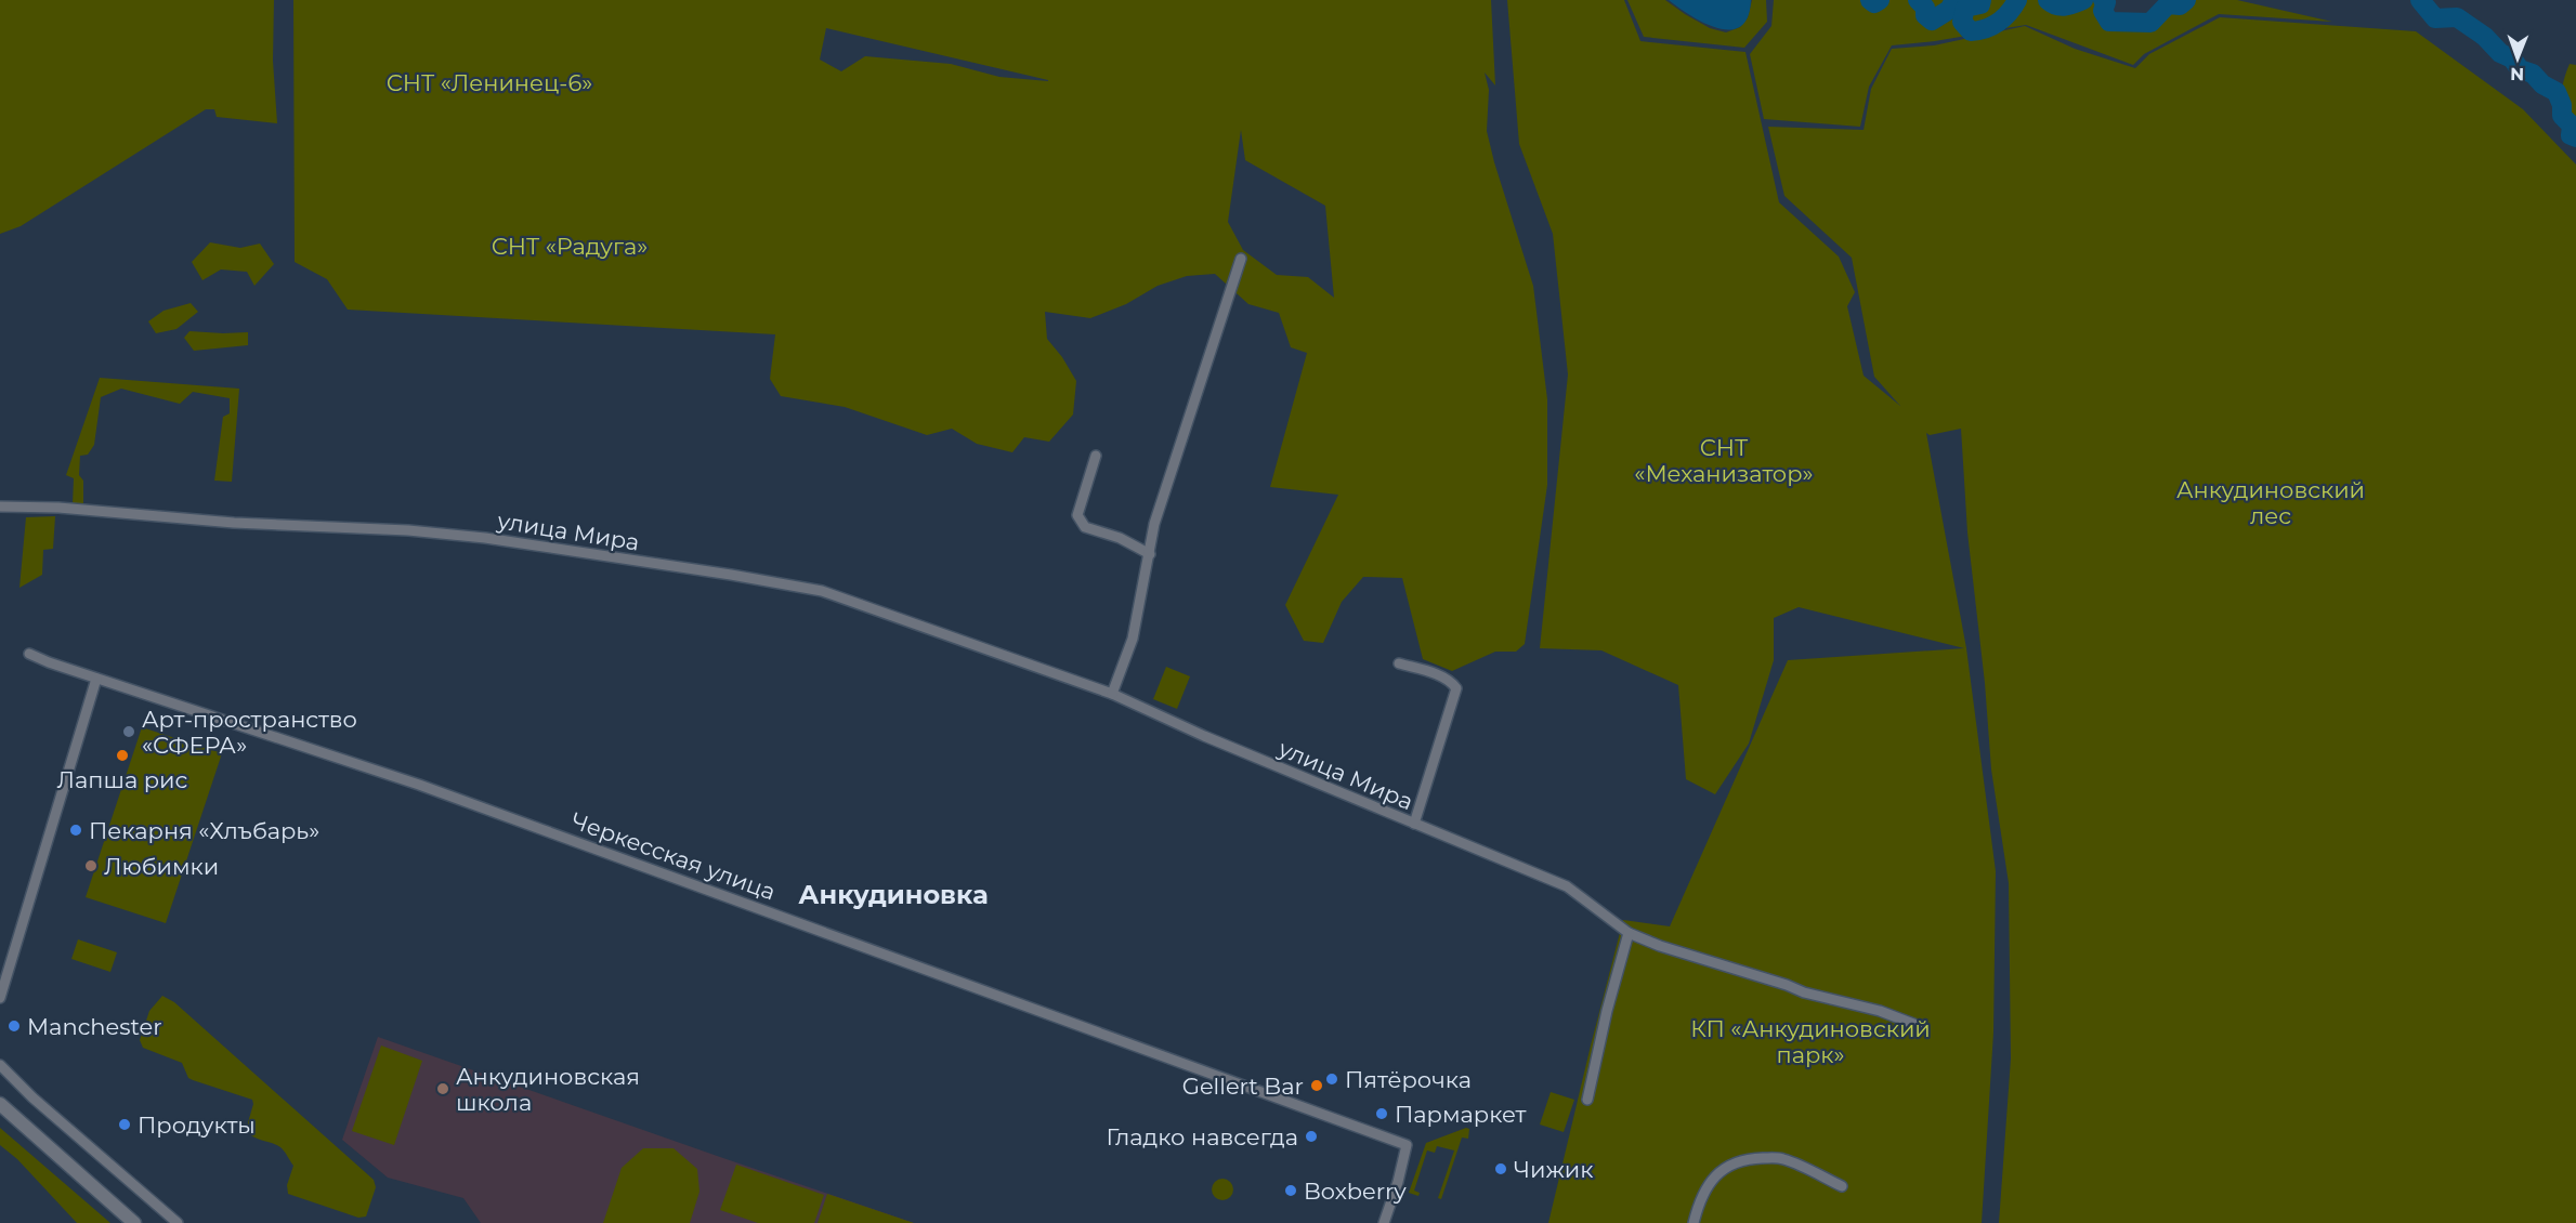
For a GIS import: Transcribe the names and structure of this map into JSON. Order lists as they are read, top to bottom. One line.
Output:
{"streets":{"street":["улица Мира","Черкесская улица"]},"districts":["Анкудиновка"],"parks":["СНТ «Ленинец-6»","СНТ «Радуга»","СНТ «Механизатор»","Анкудиновский лес","КП «Анкудиновский парк»"],"places":["Арт-пространство «СФЕРА»","Лапша рис","Пекарня «Хлъбарь»","Любимки","Manchester","Пятёрочка","Gellert Bar","Анкудиновская школа","Пармаркет","Продукты","Гладко навсегда","Чижик","Boxberry"],"north":"bottom"}
